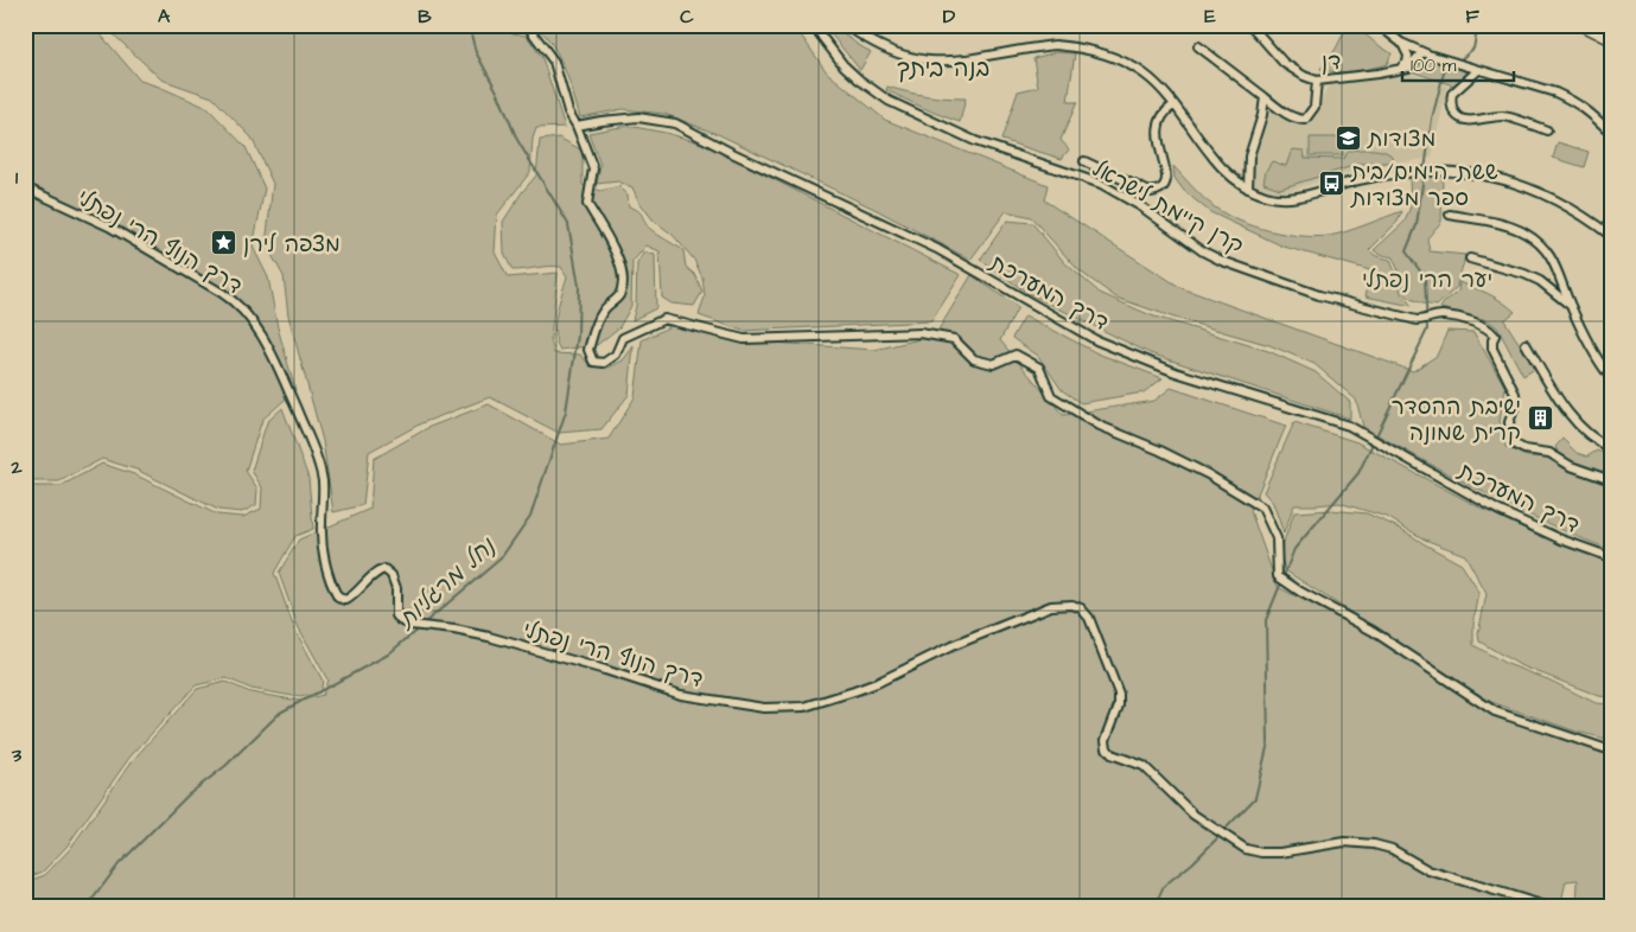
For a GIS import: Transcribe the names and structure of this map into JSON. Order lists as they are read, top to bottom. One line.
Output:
{"streets":{"street":["דן","קרן קיימת לישראל","דרך הנוף הרי נפתלי","דרך המערכת"]},"districts":["בנה ביתך"],"water":["נחל מרגליות"],"parks":["יער הרי נפתלי"],"places":{"school or university":["מצודות"],"bus stop":["ששת הימים/בית ספר מצודות"],"place":["מצפה לירן"],"building":["ישיבת ההסדר קרית שמונה"]},"scale_bar":"100 m","grid":{"columns":["A","B","C","D","E","F"],"rows":["1","2","3"]}}
